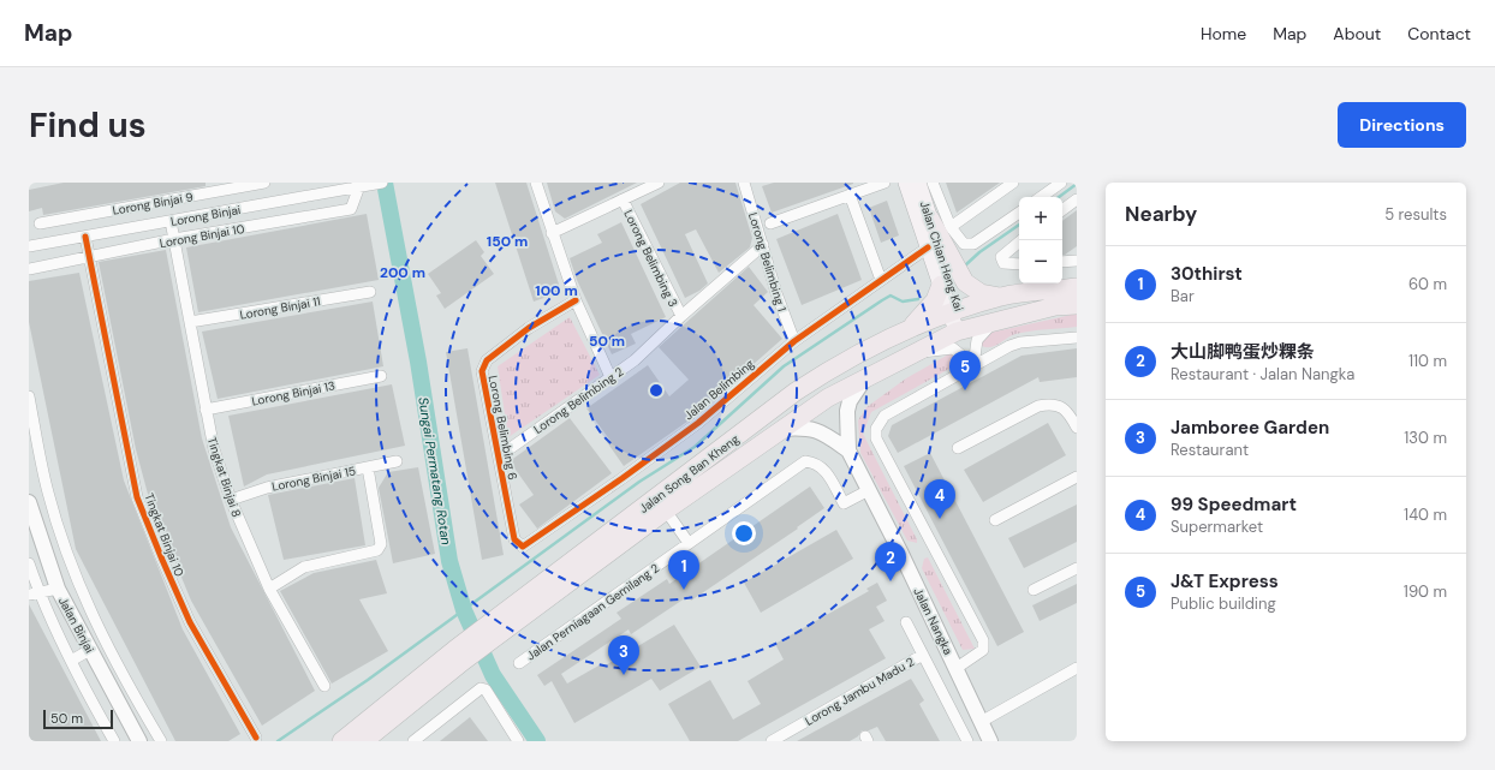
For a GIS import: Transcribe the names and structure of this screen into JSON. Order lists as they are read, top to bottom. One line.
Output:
{"streets":{"main road":["Jalan Chian Heng Kai","Jalan Song Ban Kheng"],"street":["Lorong Binjai 9","Lorong Binjai","Lorong Binjai 10","Lorong Belimbing 3","Lorong Belimbing 1","Lorong Binjai 11","Jalan Belimbing","Lorong Binjai 13","Lorong Belimbing 2","Lorong Belimbing 6","Tingkat Binjai 8","Lorong Binjai 15","Tingkat Binjai 10","Jalan Perniagaan Gemilang 2","Jalan Nangka","Jalan Binjai","Lorong Jambu Madu 2"]},"crossings":[["Lorong Binjai","Lorong Binjai 10"],["Lorong Binjai","Tingkat Binjai 8"],["Lorong Binjai","Tingkat Binjai 10"],["Lorong Binjai 10","Tingkat Binjai 8"],["Lorong Binjai 10","Tingkat Binjai 10"],["Jalan Chian Heng Kai","Jalan Belimbing"],["Jalan Chian Heng Kai","Jalan Song Ban Kheng"],["Lorong Belimbing 3","Lorong Belimbing 2"],["Lorong Belimbing 1","Jalan Belimbing"],["Lorong Belimbing 1","Lorong Belimbing 2"],["Lorong Binjai 11","Tingkat Binjai 8"],["Jalan Belimbing","Lorong Belimbing 6"],["Lorong Binjai 13","Tingkat Binjai 8"],["Lorong Belimbing 2","Lorong Belimbing 6"],["Jalan Song Ban Kheng","Jalan Nangka"],["Tingkat Binjai 8","Lorong Binjai 15"],["Jalan Perniagaan Gemilang 2","Jalan Nangka"]],"water":["Sungai Permatang Rotan"],"scale_bar":"50 m","page":{"header":"Map","nav":["Home","Map","About","Contact"],"buttons":"Directions","title":"Find us","heading":["Nearby","5 results"],"map_buttons":["+","−"],"list":[{"mark":"1","name":"30thirst","note":"Bar","value":"60 m"},{"mark":"2","name":"大山脚鸭蛋炒粿条","note":"Restaurant · Jalan Nangka","value":"110 m"},{"mark":"3","name":"Jamboree Garden","note":"Restaurant","value":"130 m"},{"mark":"4","name":"99 Speedmart","note":"Supermarket","value":"140 m"},{"mark":"5","name":"J&T Express","note":"Public building","value":"190 m"}],"pins":["5","4","2","1","3"],"scale":"50 m"},"rings":["150 m","200 m","100 m","50 m"]}
